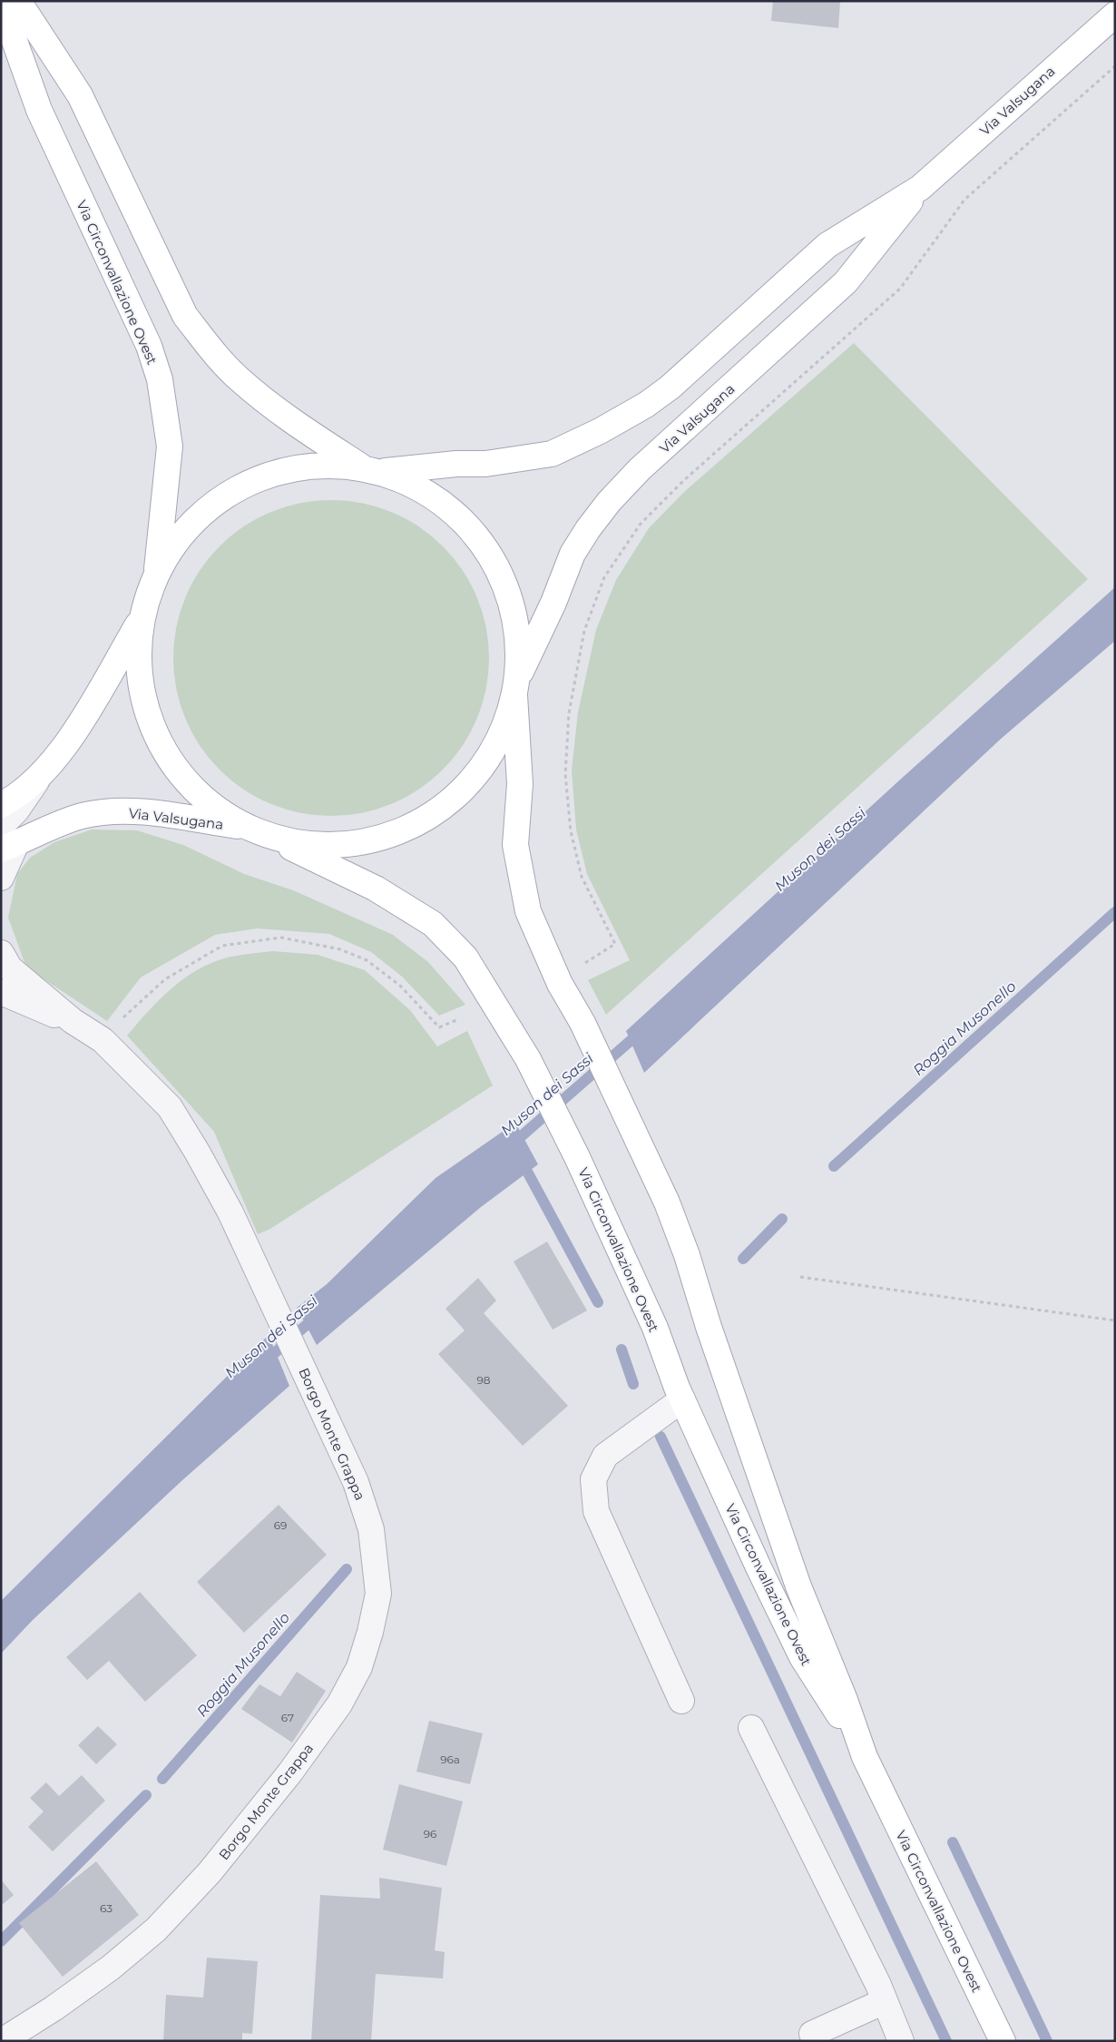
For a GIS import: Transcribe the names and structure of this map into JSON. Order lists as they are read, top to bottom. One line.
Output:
{"streets":{"main road":["Via Valsugana","Via Circonvallazione Ovest"],"street":["Borgo Monte Grappa"]},"crossings":[["Via Valsugana","Via Circonvallazione Ovest"]],"water":["Muson dei Sassi","Roggia Musonello"],"house_numbers":["98","69","67","96a","96","63"]}
